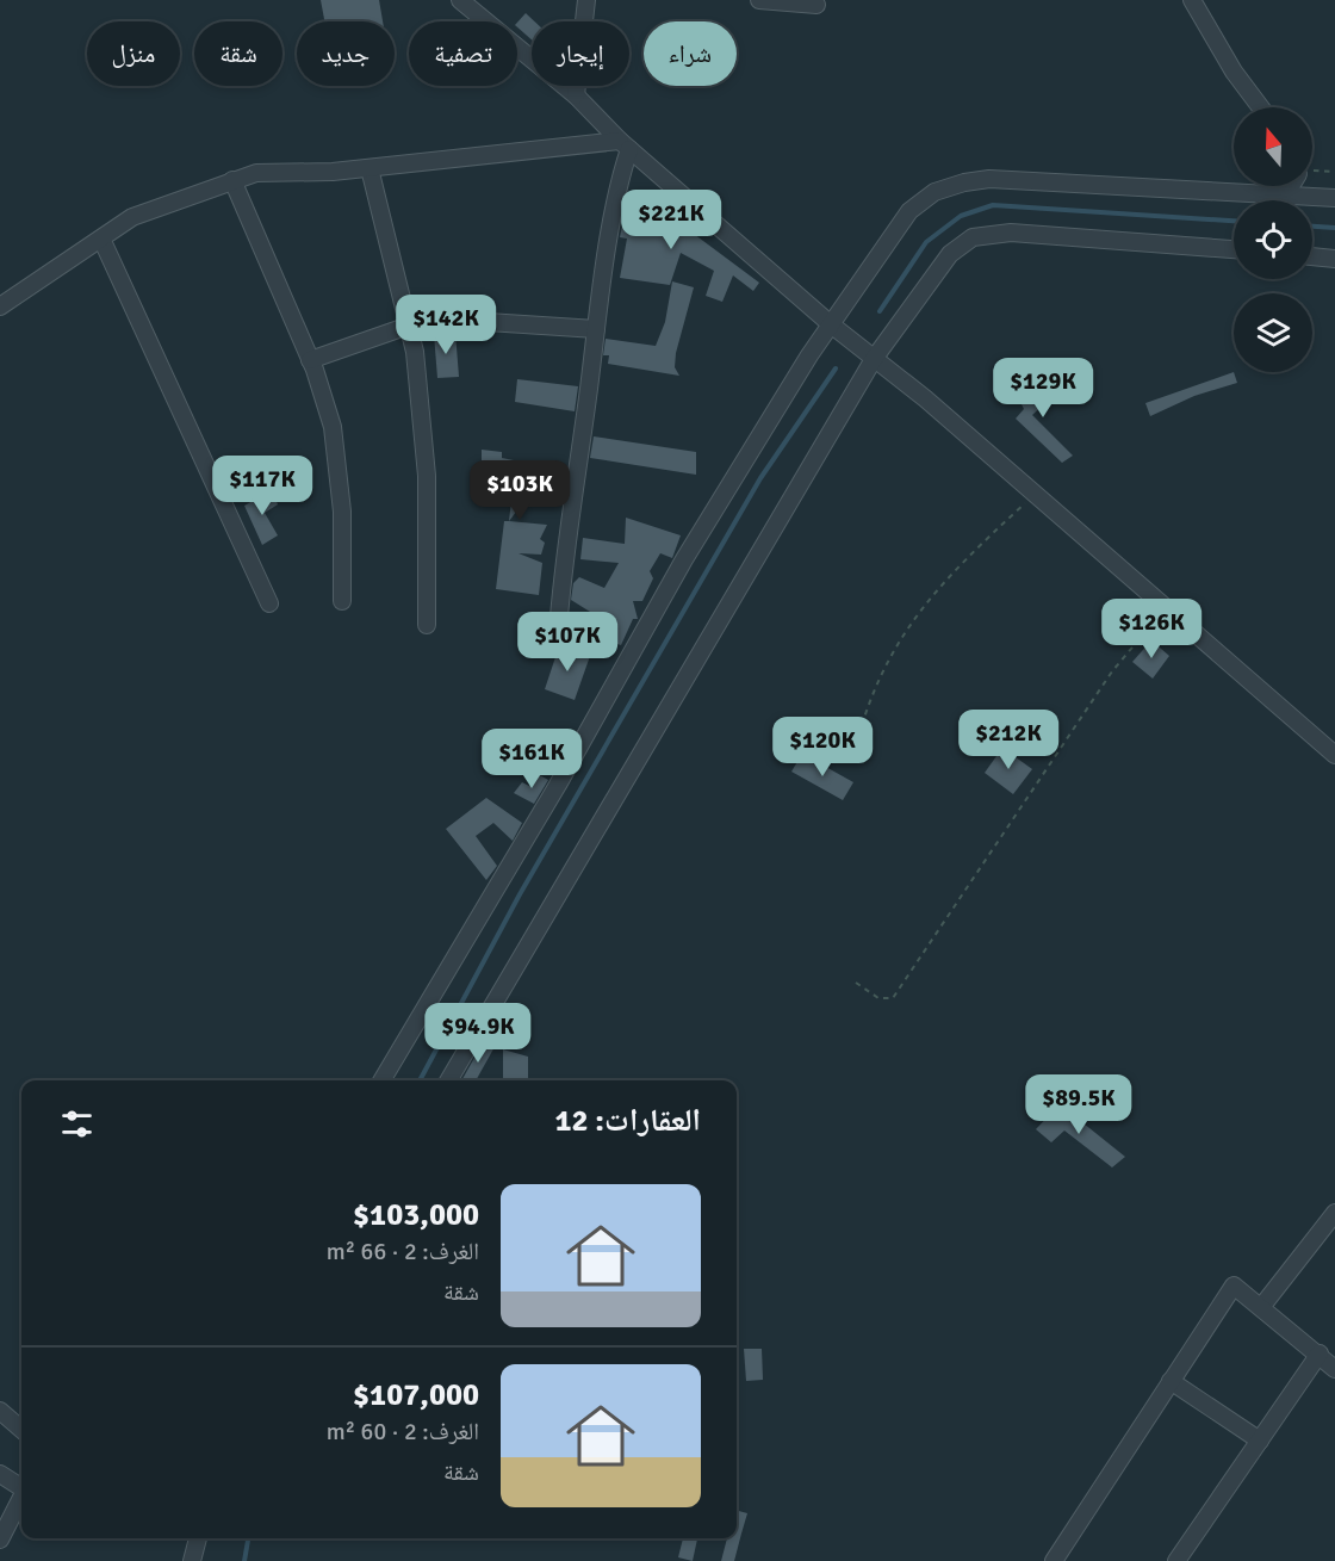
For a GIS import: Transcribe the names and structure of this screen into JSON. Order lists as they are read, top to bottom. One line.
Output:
{"north":"top","page":{"chip":["شراء","إيجار","تصفية","جديد","شقة","منزل"],"price":["$221K","$142K","$129K","$117K","$103K","$126K","$107K","$212K","$120K","$161K","$94.9K","$89.5K"],"heading":"العقارات: 12","list":[{"name":"$103,000","note":"الغرف: 2 · 66 m² · شقة"},{"name":"$107,000","note":"الغرف: 2 · 60 m² · شقة"}]}}
